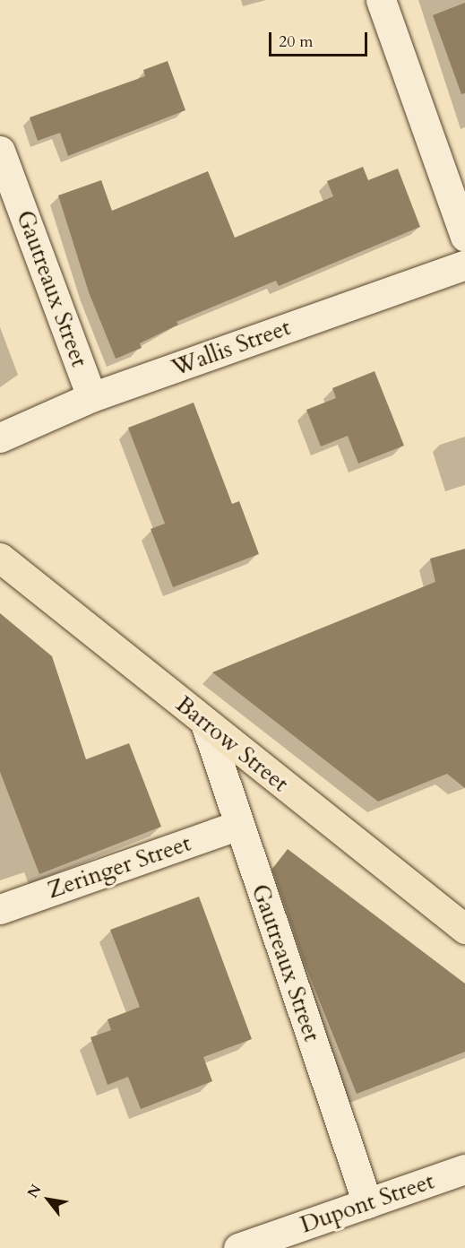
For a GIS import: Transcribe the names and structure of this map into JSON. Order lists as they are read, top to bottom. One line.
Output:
{"streets":{"main road":["Barrow Street"],"street":["Gautreaux Street","Wallis Street","Zeringer Street","Dupont Street"]},"crossings":[["Gautreaux Street","Wallis Street"],["Gautreaux Street","Barrow Street"],["Gautreaux Street","Zeringer Street"],["Gautreaux Street","Dupont Street"]],"scale_bar":"20 m","north":"top left"}
